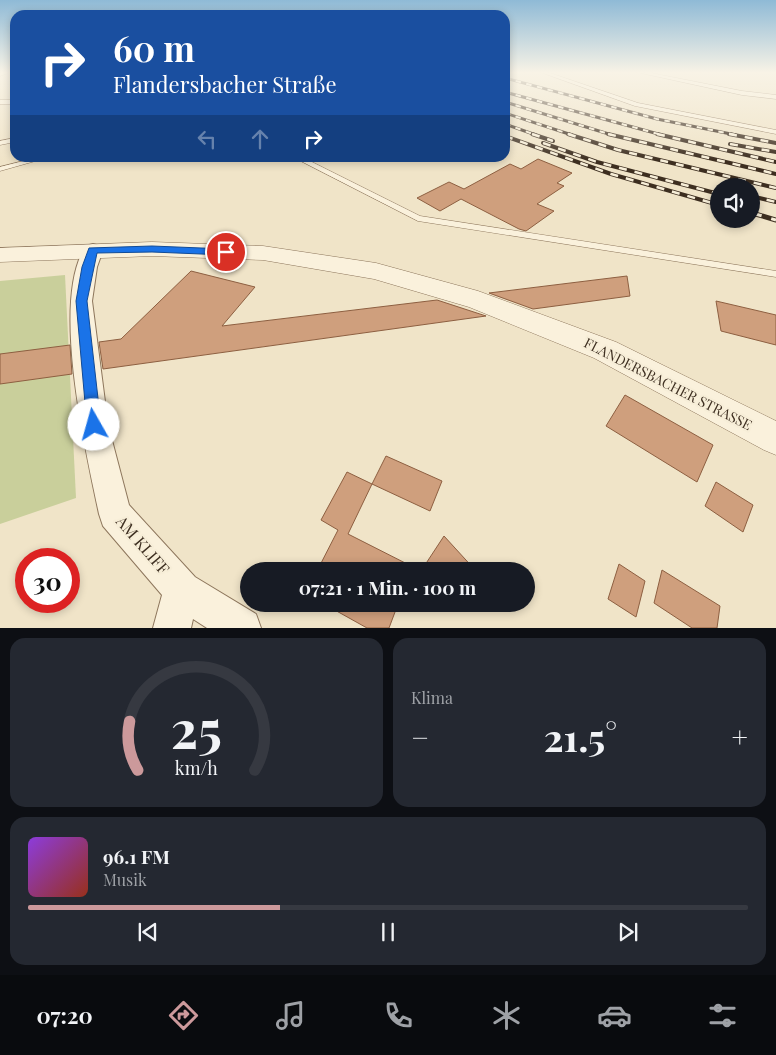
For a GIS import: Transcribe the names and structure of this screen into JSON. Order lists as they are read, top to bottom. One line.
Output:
{"streets":{"street":["FLANDERSBACHER STRASSE","AM KLIFF"]},"crossings":[["FLANDERSBACHER STRASSE","AM KLIFF"]],"page":{"turn":["60 m","Flandersbacher Straße"],"limit":"30","trip":"07:21 · 1 Min. · 100 m","tile":"Klima","heat":["−","21.5°","+"],"song":["96.1 FM","Musik"],"tabs":"07:20","gauge":["25","km/h"]}}
